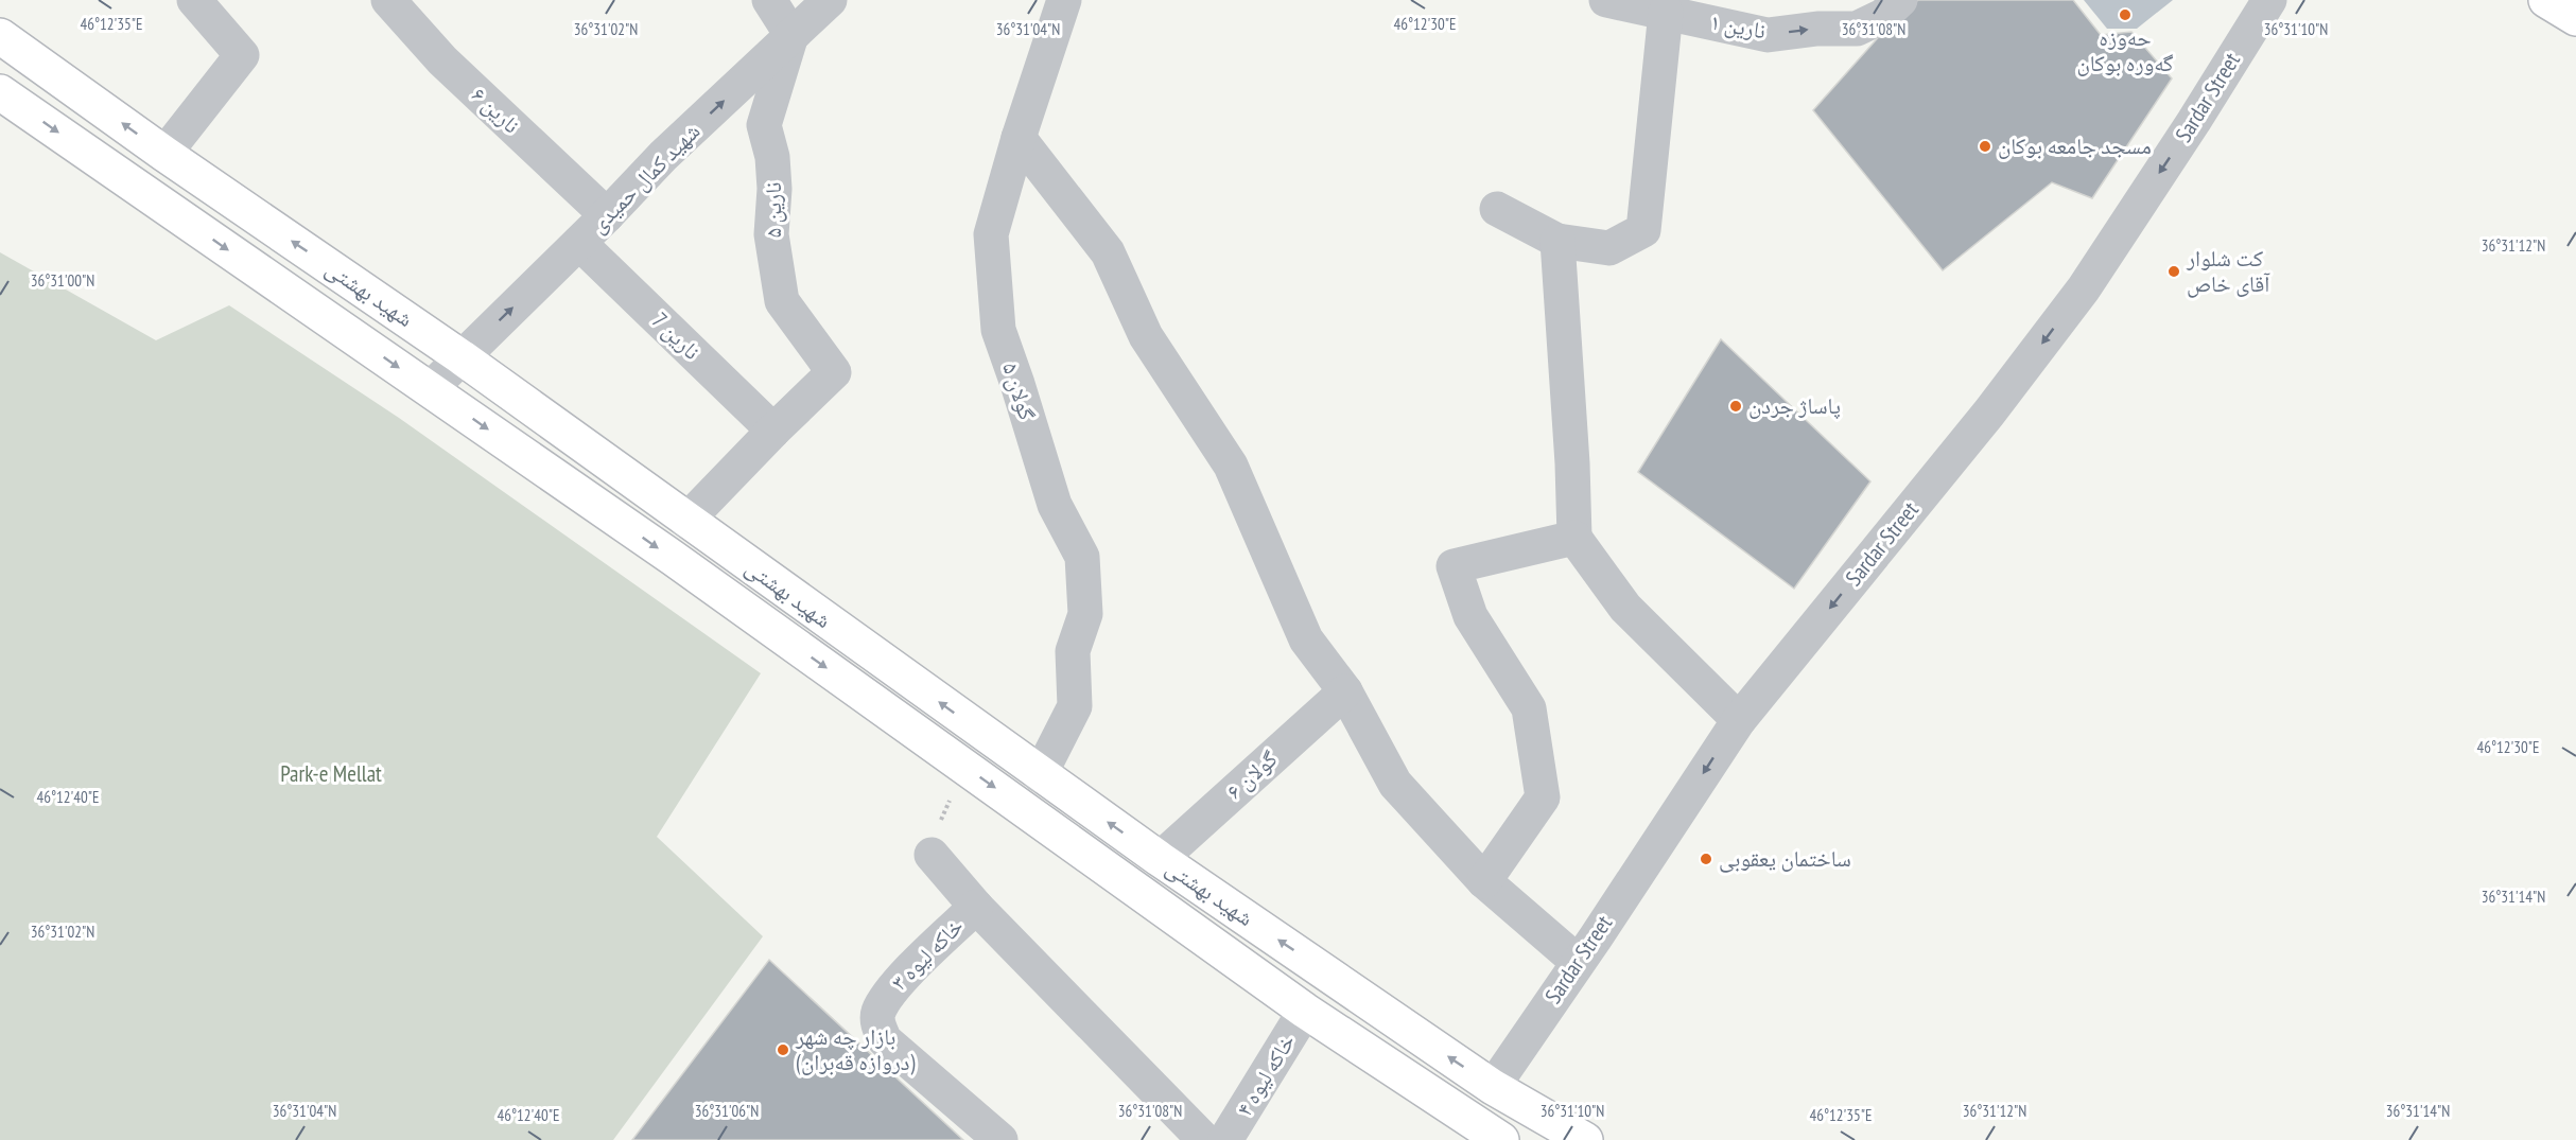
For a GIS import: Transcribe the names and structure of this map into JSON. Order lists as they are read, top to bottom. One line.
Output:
{"streets":{"main road":["شهید بهشتی"],"street":["نارین ۱","Sardar Street","نارین ۶","شهید کمال حمیدی","نارین ۵","نارین 7","گولان ۵","گولان ۶","خاکه لیوه ۳","خاکه لیوه ۴"]},"crossings":[["Sardar Street","شهید بهشتی"],["نارین ۶","شهید کمال حمیدی"],["شهید کمال حمیدی","نارین ۵"],["شهید کمال حمیدی","شهید بهشتی"],["شهید کمال حمیدی","نارین 7"],["نارین ۵","نارین 7"],["شهید بهشتی","گولان ۵"],["شهید بهشتی","گولان ۶"],["شهید بهشتی","خاکه لیوه ۴"]],"one_way":["نارین ۱","Sardar Street","شهید کمال حمیدی"],"parks":["Park-e Mellat"],"places":["حه‌وزه گه‌وره بوکان","مسجد جامعه بوکان","کت شلوار آقای خاص","پاساژ جردن","ساختمان یعقوبی","بازار چه شهر (دروازه قه‌بران)"],"coordinates":["46°12'35\"E","46°12'30\"E","36°31'08\"N","36°31'02\"N","36°31'04\"N","36°31'10\"N","36°31'12\"N","36°31'00\"N","46°12'40\"E","36°31'14\"N","36°31'06\"N"]}
